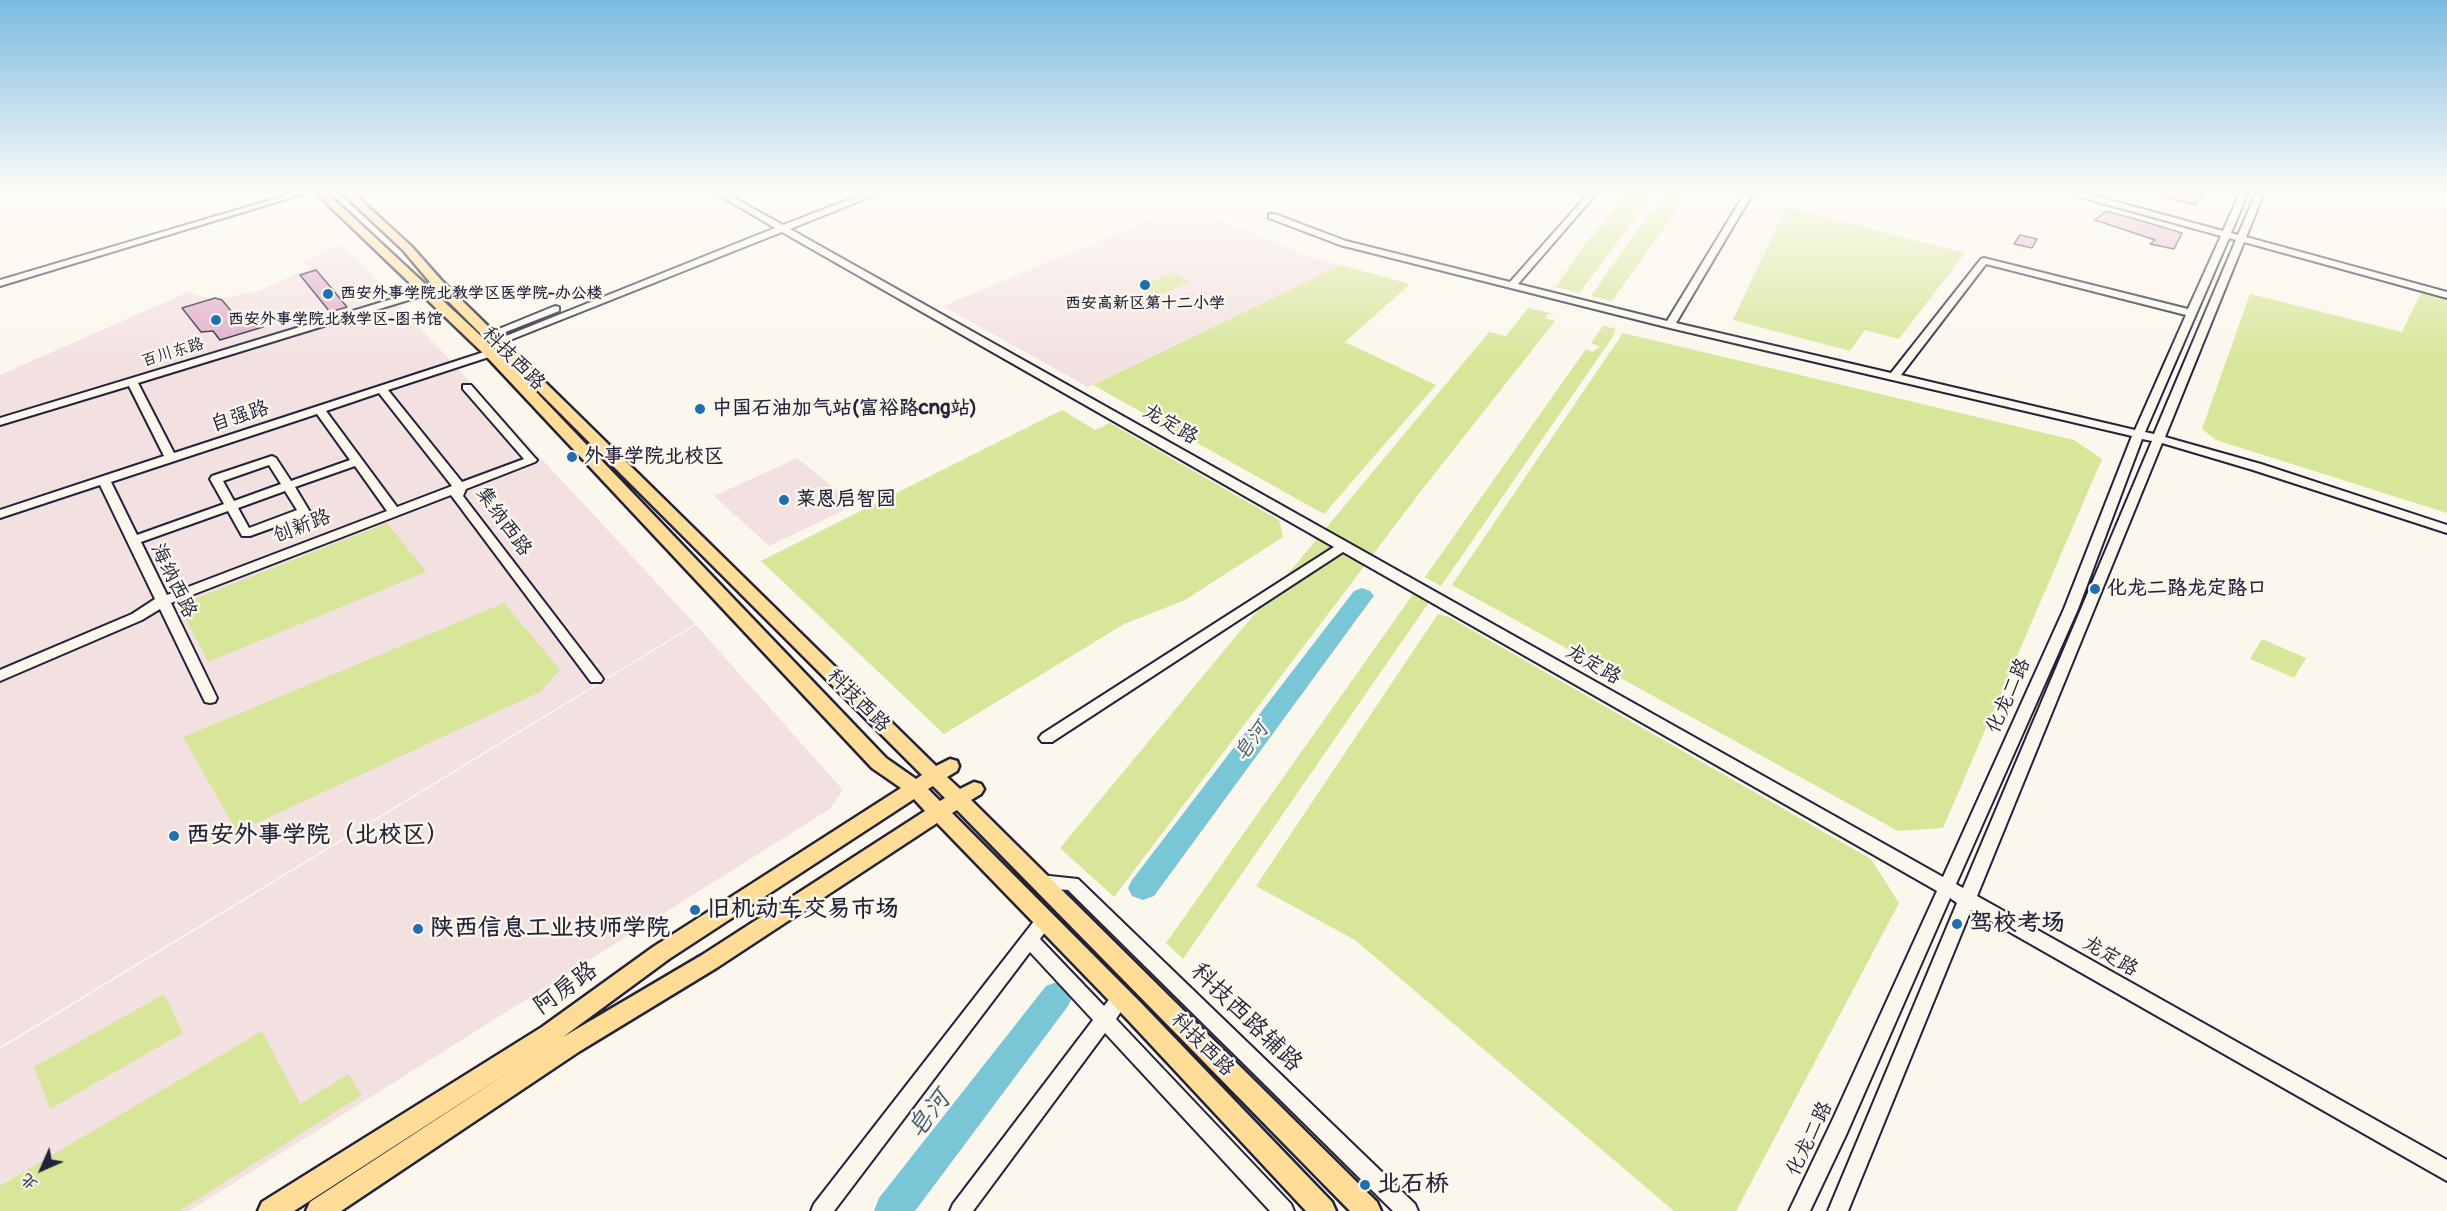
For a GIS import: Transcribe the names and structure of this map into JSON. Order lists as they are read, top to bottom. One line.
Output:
{"streets":{"main road":["科技西路","阿房路"],"street":["百川东路","自强路","龙定路","集纳西路","创新路","海纳西路","化龙二路","科技西路辅路"]},"crossings":[["百川东路","科技西路"],["科技西路","自强路"],["科技西路","阿房路"],["科技西路","科技西路辅路"],["自强路","集纳西路"],["自强路","海纳西路"],["龙定路","化龙二路"],["集纳西路","创新路"],["创新路","海纳西路"]],"water":["皂河"],"places":["西安高新区第十二小学","西安外事学院北教学区医学院-办公楼","西安外事学院北教学区-图书馆","中国石油加气站(富裕路cng站)","外事学院北校区","莱恩启智园","化龙二路龙定路口","西安外事学院（北校区）","旧机动车交易市场","驾校考场","陕西信息工业技师学院","北石桥"],"north":"bottom left"}
